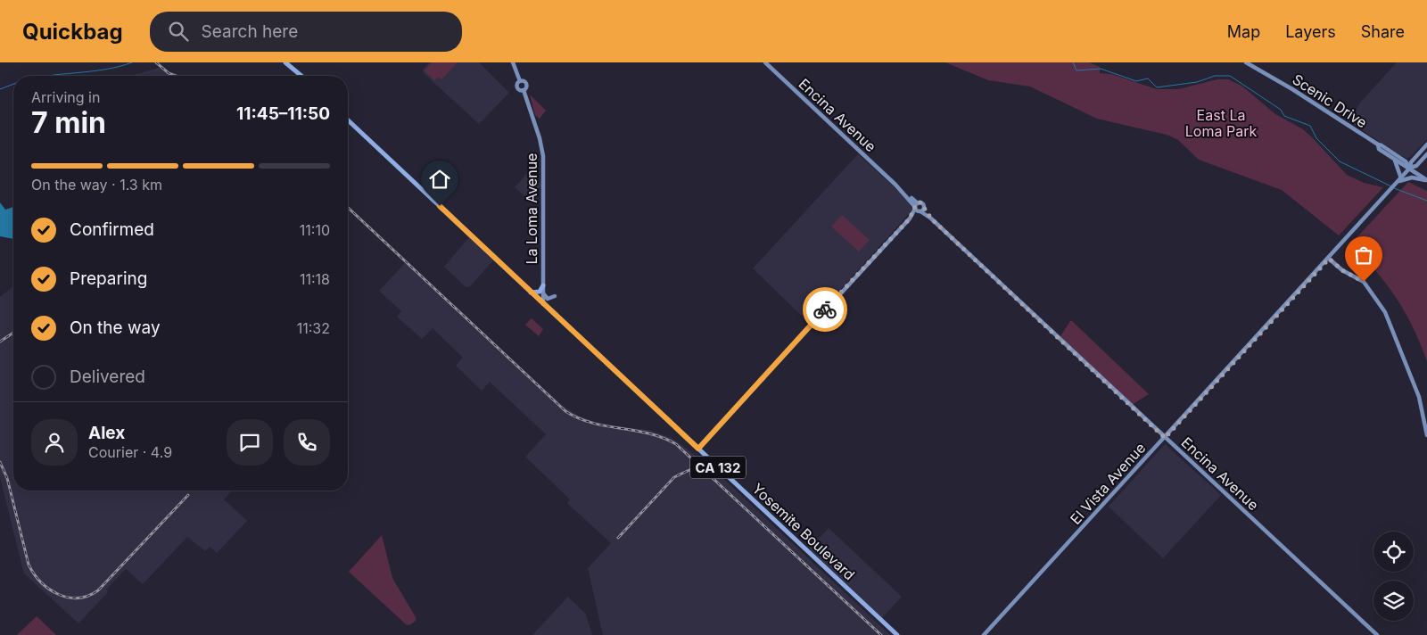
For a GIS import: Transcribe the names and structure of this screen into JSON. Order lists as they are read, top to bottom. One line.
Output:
{"streets":{"main road":["CA 132","Yosemite Boulevard"],"street":["Scenic Drive","Encina Avenue","La Loma Avenue","El Vista Avenue"]},"crossings":[["Scenic Drive","El Vista Avenue"],["Encina Avenue","El Vista Avenue"],["La Loma Avenue","Yosemite Boulevard"]],"parks":["East La Loma Park"],"page":{"header":"Quickbag","search":"Search here","nav":["Map","Layers","Share"],"heading":["7 min","Arriving in","11:45–11:50"],"panel":["Alex","Courier · 4.9"],"bar":"On the way · 1.3 km","list":[["Confirmed","11:10"],["Preparing","11:18"],["On the way","11:32"],"Delivered"]}}
